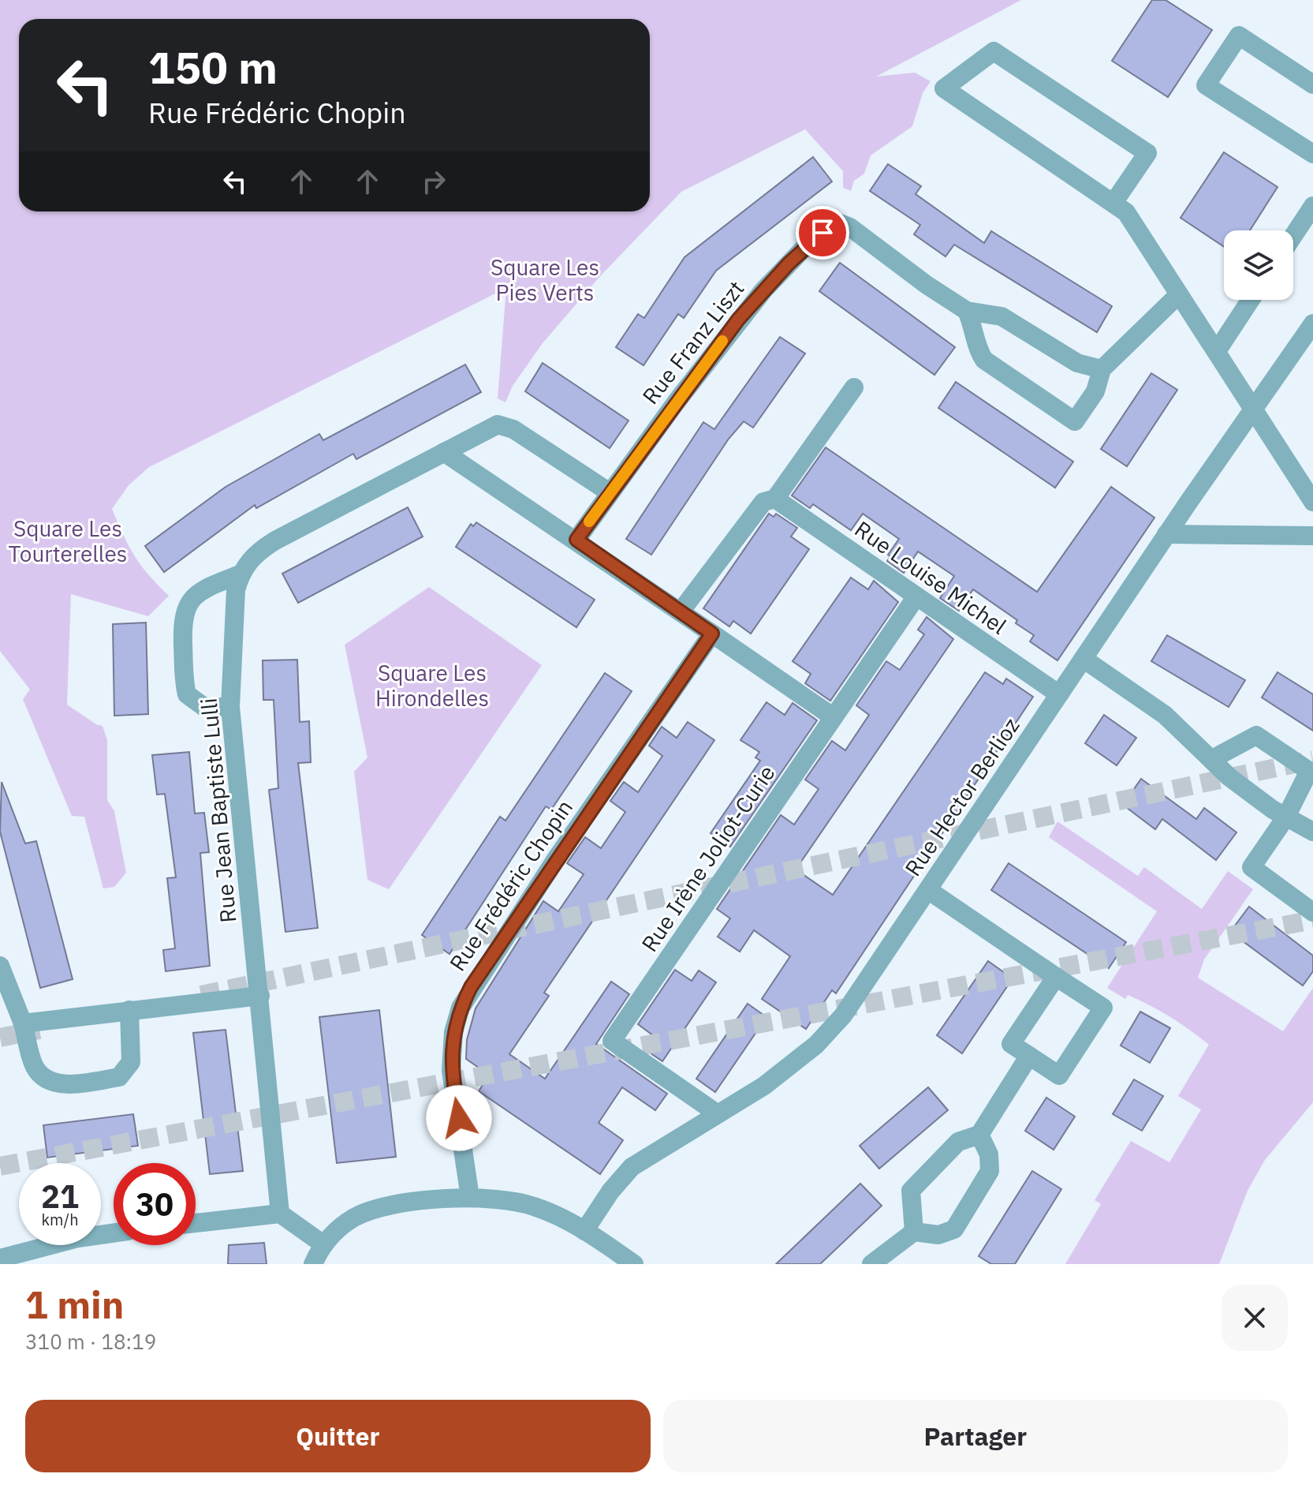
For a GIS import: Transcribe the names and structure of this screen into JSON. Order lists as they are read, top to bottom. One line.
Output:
{"streets":{"street":["Rue Franz Liszt","Rue Louise Michel","Rue Hector Berlioz","Rue Jean Baptiste Lulli","Rue Irène Joliot-Curie","Rue Frédéric Chopin"]},"crossings":[["Rue Louise Michel","Rue Hector Berlioz"],["Rue Louise Michel","Rue Irène Joliot-Curie"],["Rue Hector Berlioz","Rue Irène Joliot-Curie"]],"parks":["Square Les Pies Verts","Square Les Tourterelles","Square Les Hirondelles"],"page":{"turn":["150 m","Rue Frédéric Chopin"],"speed":"21 km/h","limit":"30","heading":["1 min","310 m · 18:19"],"buttons":["Quitter","Partager"]}}
